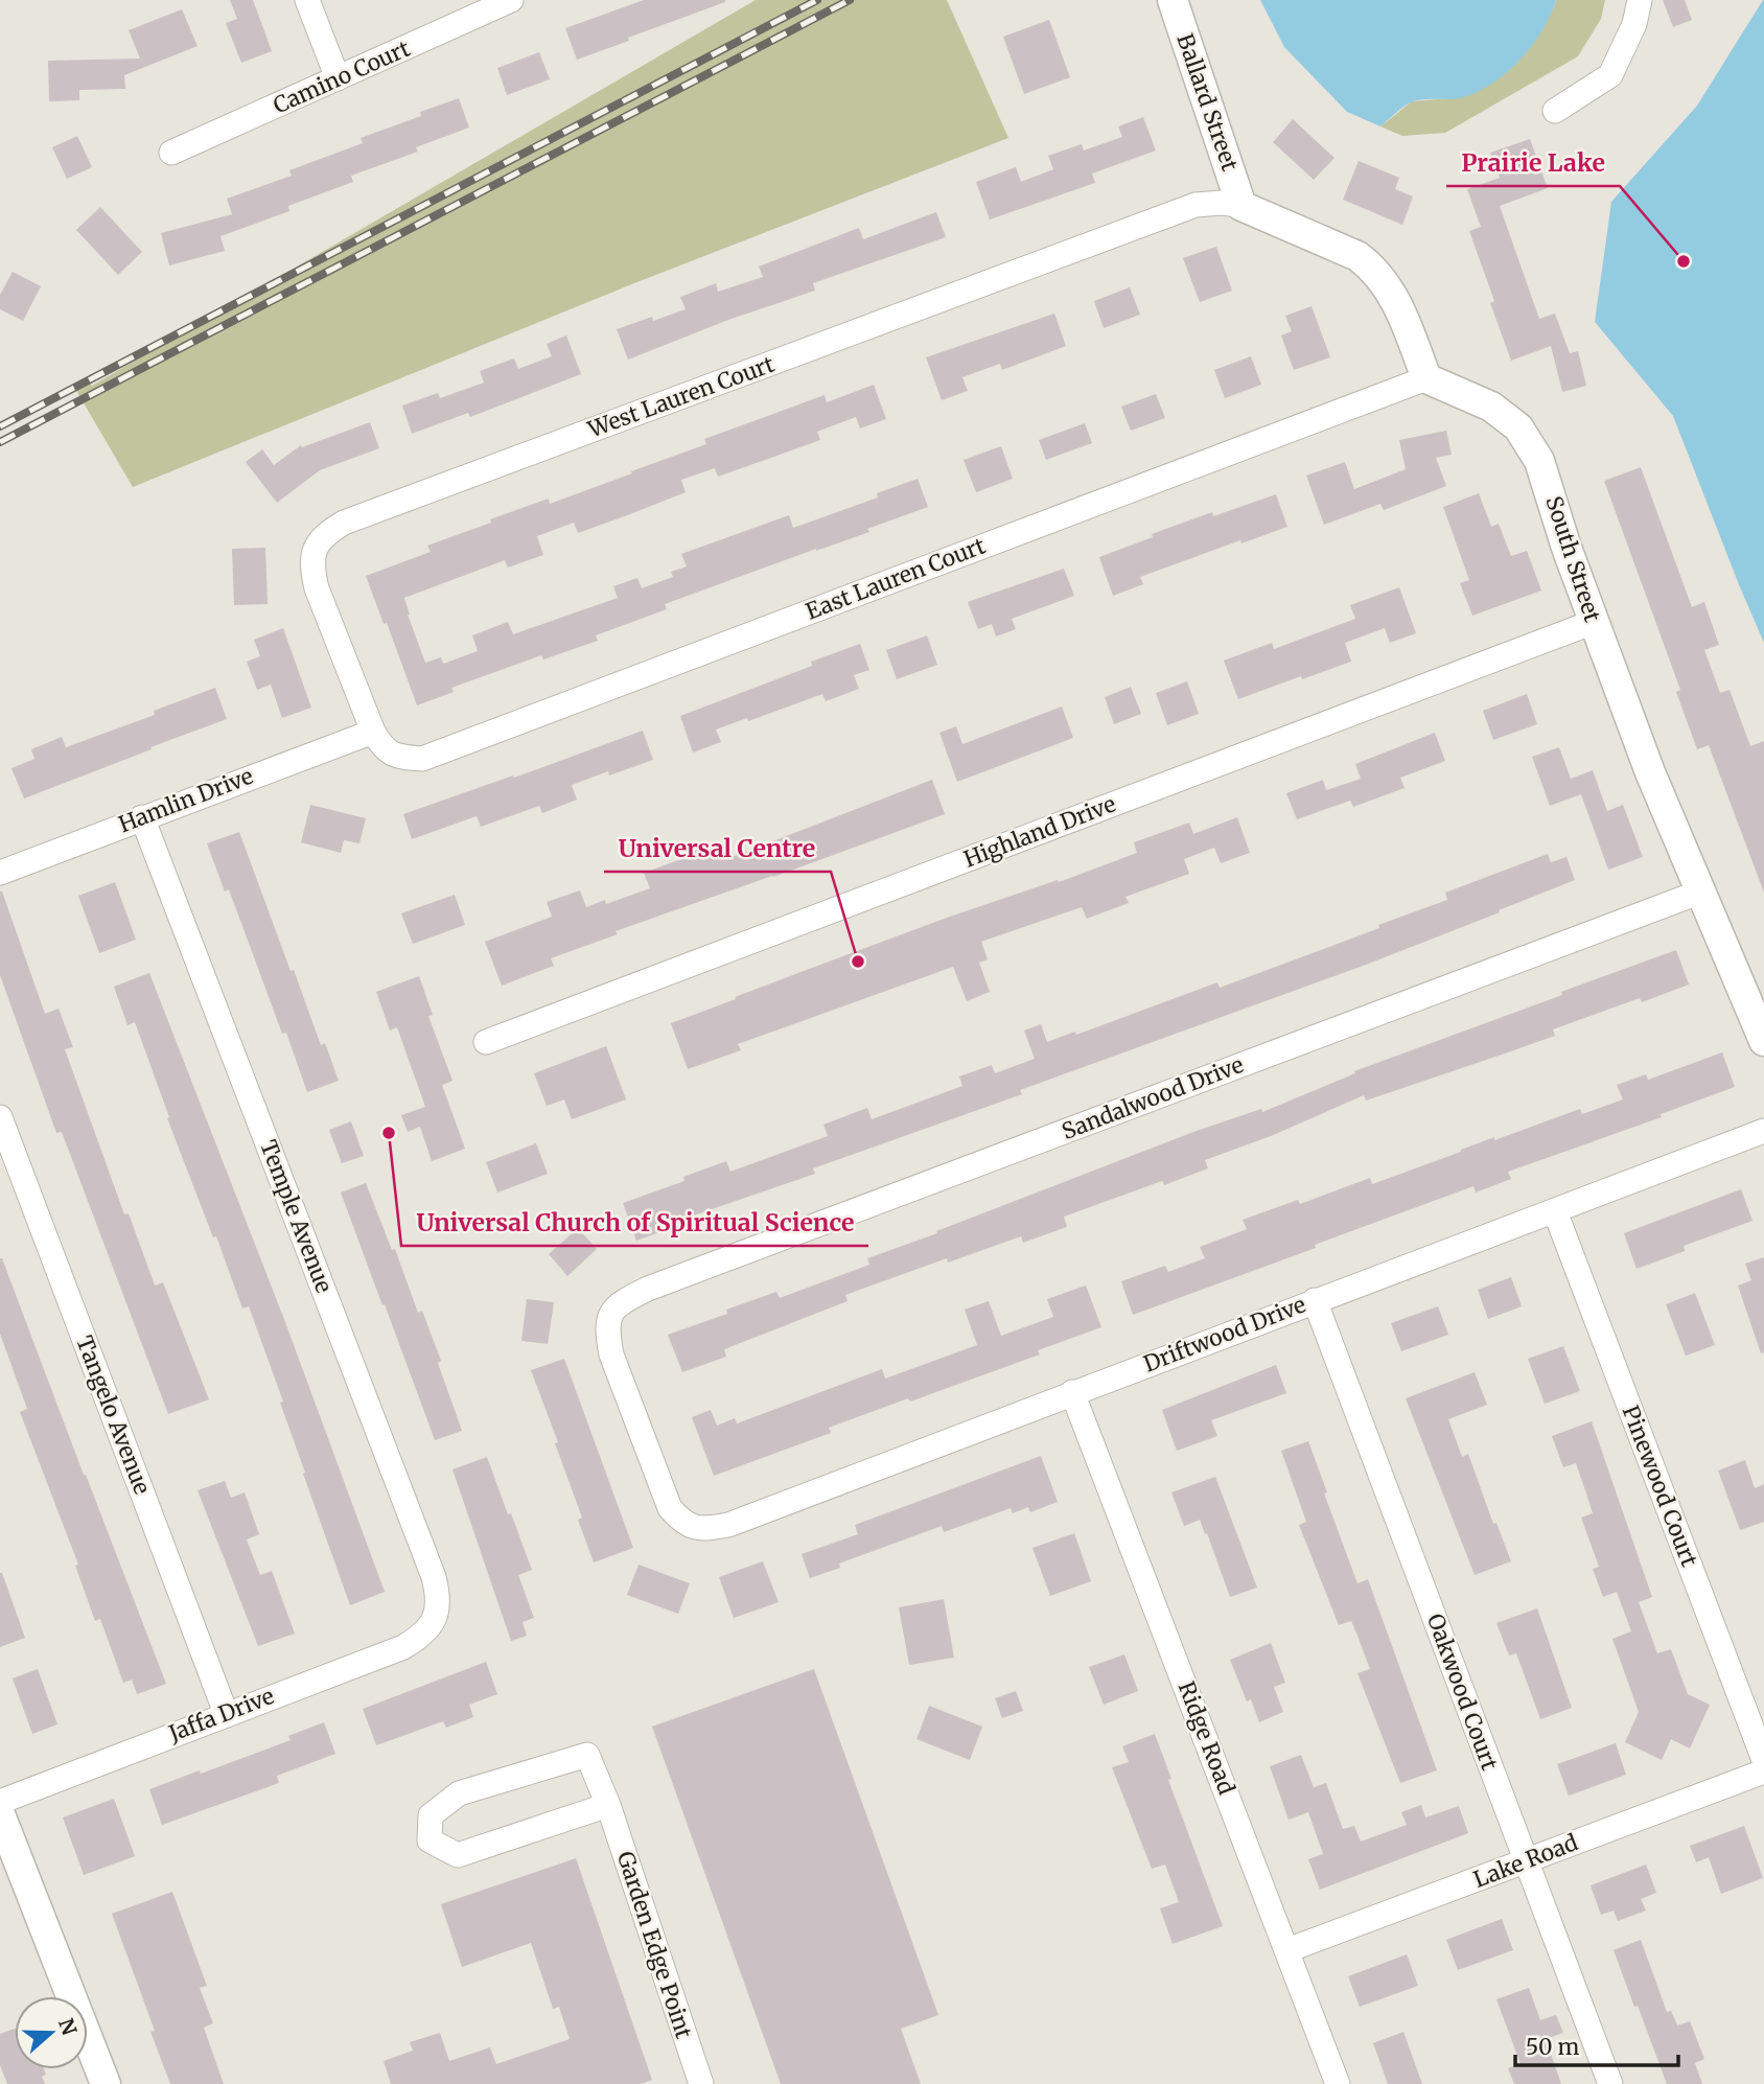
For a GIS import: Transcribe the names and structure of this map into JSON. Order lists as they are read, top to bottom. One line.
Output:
{"streets":{"street":["Camino Court","Ballard Street","West Lauren Court","South Street","East Lauren Court","Hamlin Drive","Highland Drive","Sandalwood Drive","Temple Avenue","Driftwood Drive","Tangelo Avenue","Pinewood Court","Oakwood Court","Jaffa Drive","Ridge Road","Lake Road","Garden Edge Point"]},"crossings":[["Ballard Street","West Lauren Court"],["West Lauren Court","East Lauren Court"],["West Lauren Court","Hamlin Drive"],["South Street","East Lauren Court"],["South Street","Highland Drive"],["South Street","Sandalwood Drive"],["East Lauren Court","Hamlin Drive"],["Hamlin Drive","Temple Avenue"],["Sandalwood Drive","Driftwood Drive"],["Temple Avenue","Jaffa Drive"],["Driftwood Drive","Pinewood Court"],["Driftwood Drive","Oakwood Court"],["Driftwood Drive","Ridge Road"],["Tangelo Avenue","Jaffa Drive"],["Oakwood Court","Lake Road"],["Ridge Road","Lake Road"]],"places":["Prairie Lake","Universal Centre","Universal Church of Spiritual Science"],"scale_bar":"50 m","north":"right"}
